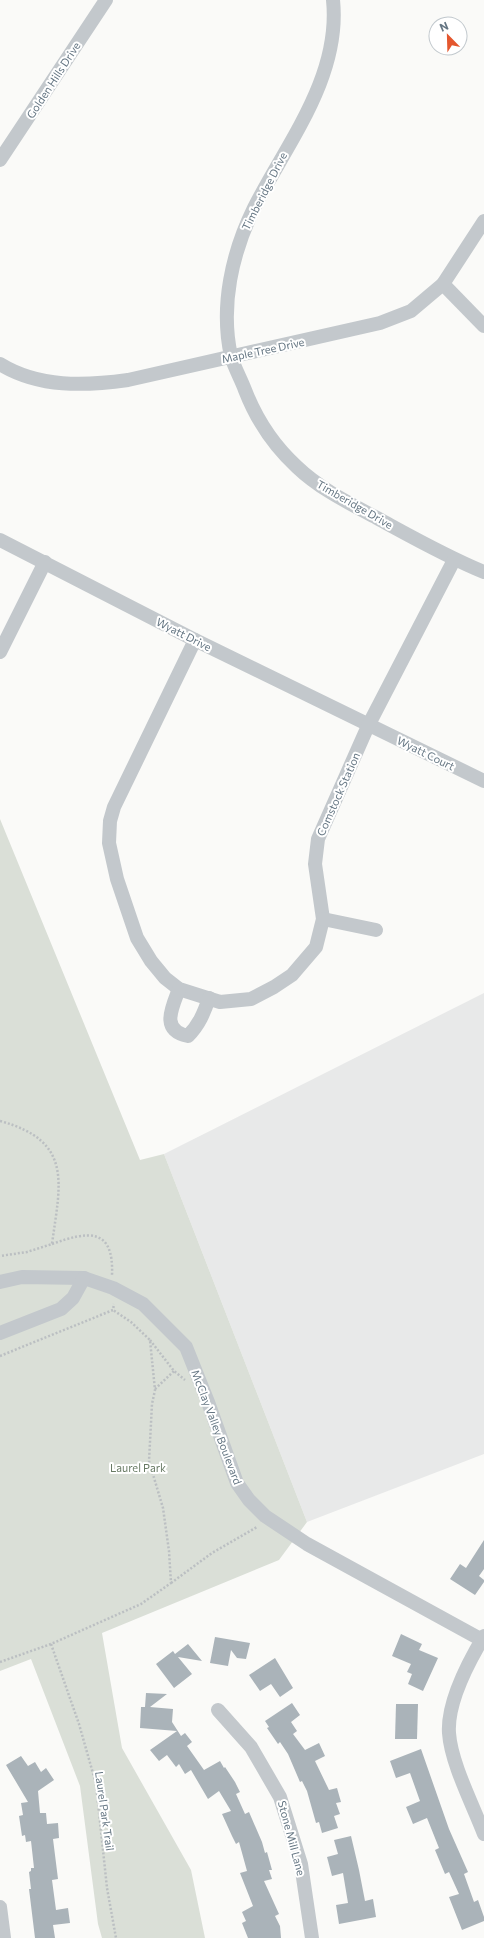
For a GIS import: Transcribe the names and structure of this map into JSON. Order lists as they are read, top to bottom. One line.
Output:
{"streets":{"street":["Golden Hills Drive","Timberidge Drive","Maple Tree Drive","Wyatt Drive","Wyatt Court","Comstock Station","McClay Valley Boulevard","Stone Mill Lane"],"path":["Laurel Park Trail"]},"crossings":[["Timberidge Drive","Maple Tree Drive"],["Timberidge Drive","Comstock Station"],["Wyatt Drive","Wyatt Court"],["Wyatt Drive","Comstock Station"],["Wyatt Court","Comstock Station"]],"parks":["Laurel Park"],"north":"top left"}
